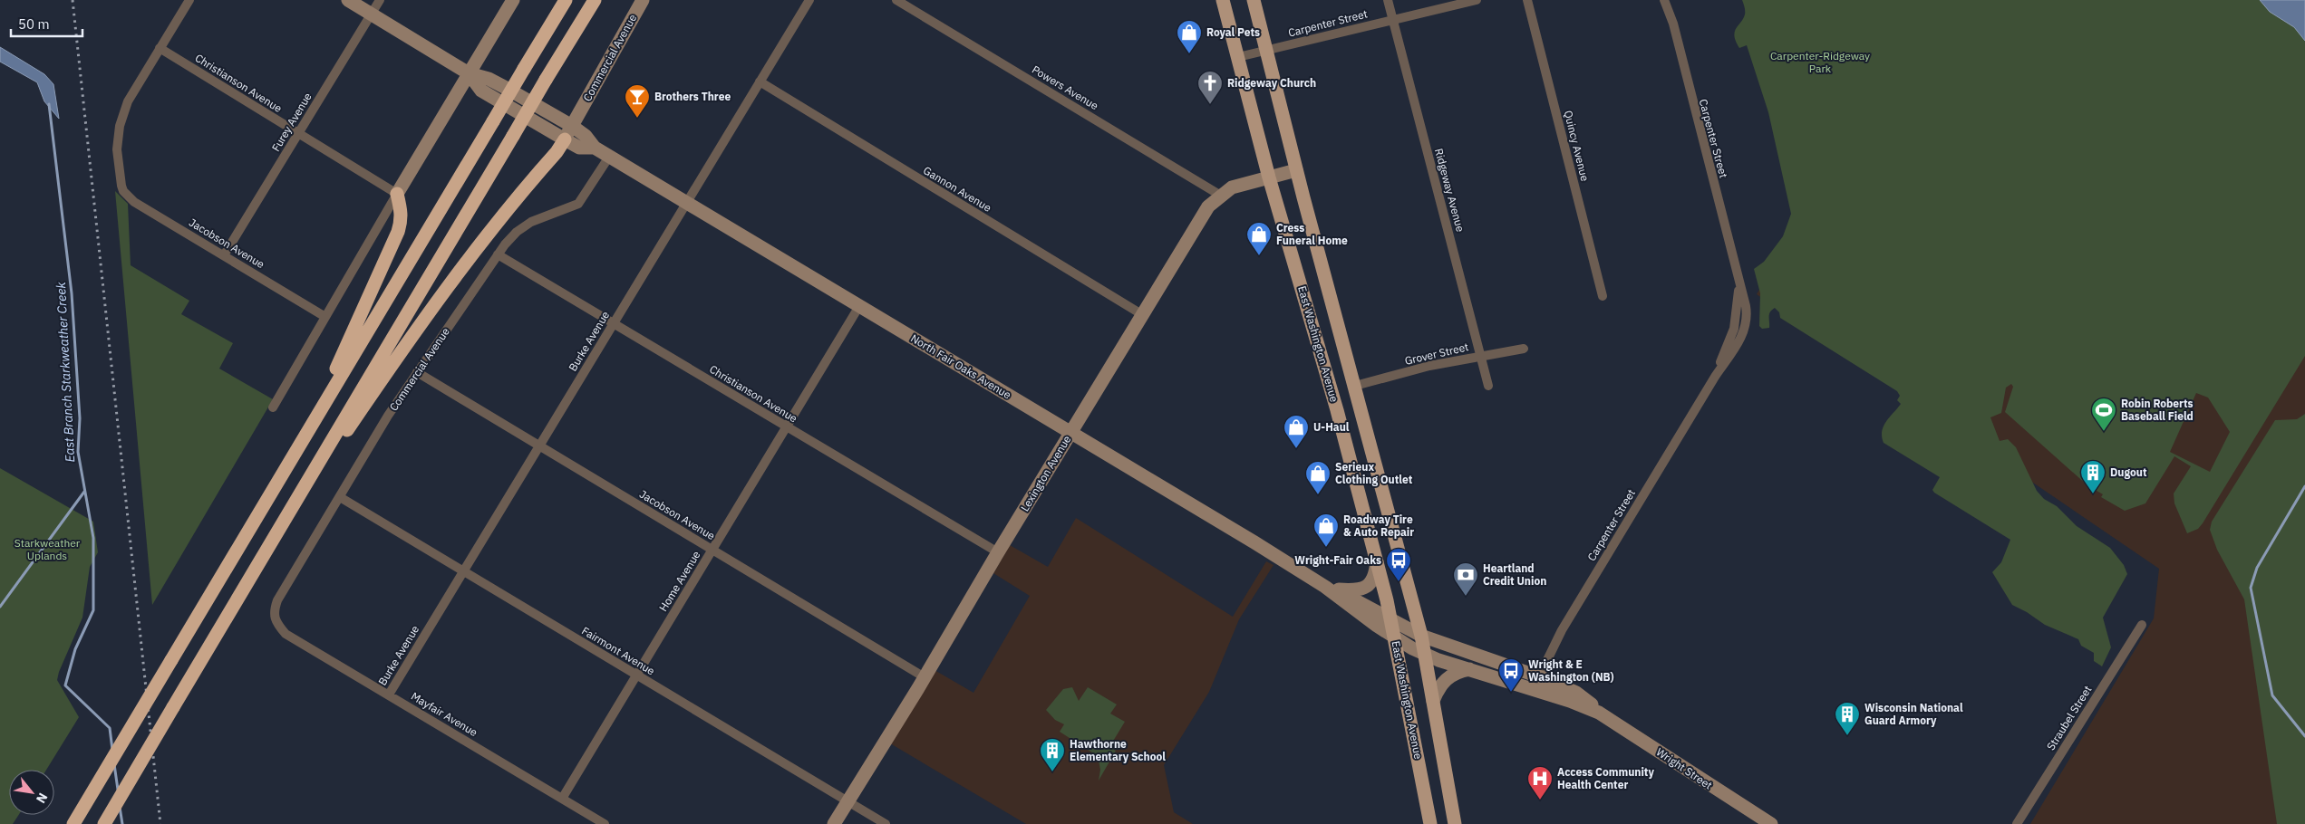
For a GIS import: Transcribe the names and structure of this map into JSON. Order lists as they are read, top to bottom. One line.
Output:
{"streets":{"main road":["East Washington Avenue"],"street":["Carpenter Street","Commercial Avenue","Christianson Avenue","Powers Avenue","Furey Avenue","Quincy Avenue","Gannon Avenue","Ridgeway Avenue","Jacobson Avenue","Burke Avenue","Grover Street","North Fair Oaks Avenue","Lexington Avenue","Home Avenue","Fairmont Avenue","Mayfair Avenue","Straubel Street","Wright Street"]},"crossings":[["Carpenter Street","Ridgeway Avenue"],["Carpenter Street","East Washington Avenue"],["Carpenter Street","Wright Street"],["Commercial Avenue","Christianson Avenue"],["Commercial Avenue","Jacobson Avenue"],["Commercial Avenue","North Fair Oaks Avenue"],["Commercial Avenue","Fairmont Avenue"],["Commercial Avenue","Mayfair Avenue"],["Christianson Avenue","Furey Avenue"],["Christianson Avenue","Jacobson Avenue"],["Christianson Avenue","Burke Avenue"],["Christianson Avenue","Lexington Avenue"],["Christianson Avenue","Home Avenue"],["Powers Avenue","Lexington Avenue"],["Furey Avenue","Jacobson Avenue"],["Furey Avenue","North Fair Oaks Avenue"],["Gannon Avenue","Burke Avenue"],["Gannon Avenue","Lexington Avenue"],["Ridgeway Avenue","Grover Street"],["Jacobson Avenue","Burke Avenue"],["Jacobson Avenue","Lexington Avenue"],["Jacobson Avenue","Home Avenue"],["Burke Avenue","North Fair Oaks Avenue"],["Burke Avenue","Fairmont Avenue"],["Burke Avenue","Mayfair Avenue"],["East Washington Avenue","North Fair Oaks Avenue"],["East Washington Avenue","Lexington Avenue"],["North Fair Oaks Avenue","Lexington Avenue"],["North Fair Oaks Avenue","Home Avenue"],["North Fair Oaks Avenue","Wright Street"],["Lexington Avenue","Fairmont Avenue"],["Home Avenue","Fairmont Avenue"],["Home Avenue","Mayfair Avenue"]],"water":["East Branch Starkweather Creek"],"parks":["Carpenter-Ridgeway Park","Starkweather Uplands"],"places":{"shop":["Royal Pets","Cress Funeral Home","U-Haul","Serieux Clothing Outlet","Roadway Tire & Auto Repair"],"church":["Ridgeway Church"],"bar":["Brothers Three"],"sports":["Robin Roberts Baseball Field"],"building":["Dugout","Wisconsin National Guard Armory","Hawthorne Elementary School"],"bus stop":["Wright-Fair Oaks","Wright & E Washington (NB)"],"bank":["Heartland Credit Union"],"hospital":["Access Community Health Center"]},"scale_bar":"50 m","north":"bottom right"}
